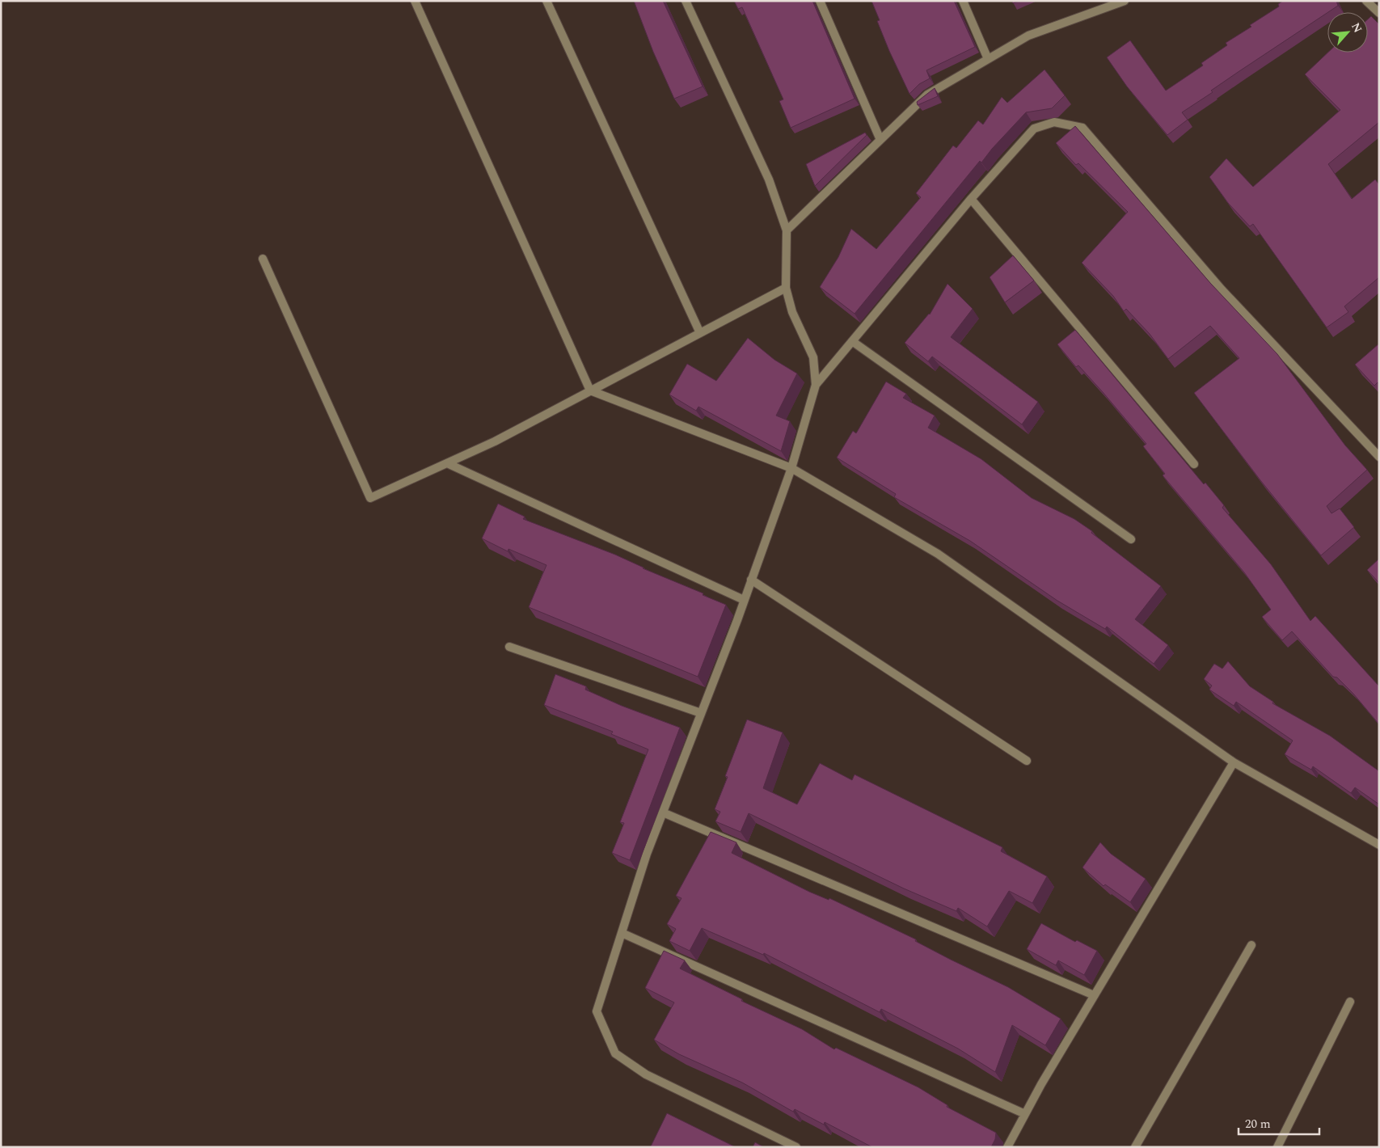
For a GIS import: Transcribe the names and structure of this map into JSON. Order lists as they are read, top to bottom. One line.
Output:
{"scale_bar":"20 m","north":"top right"}
